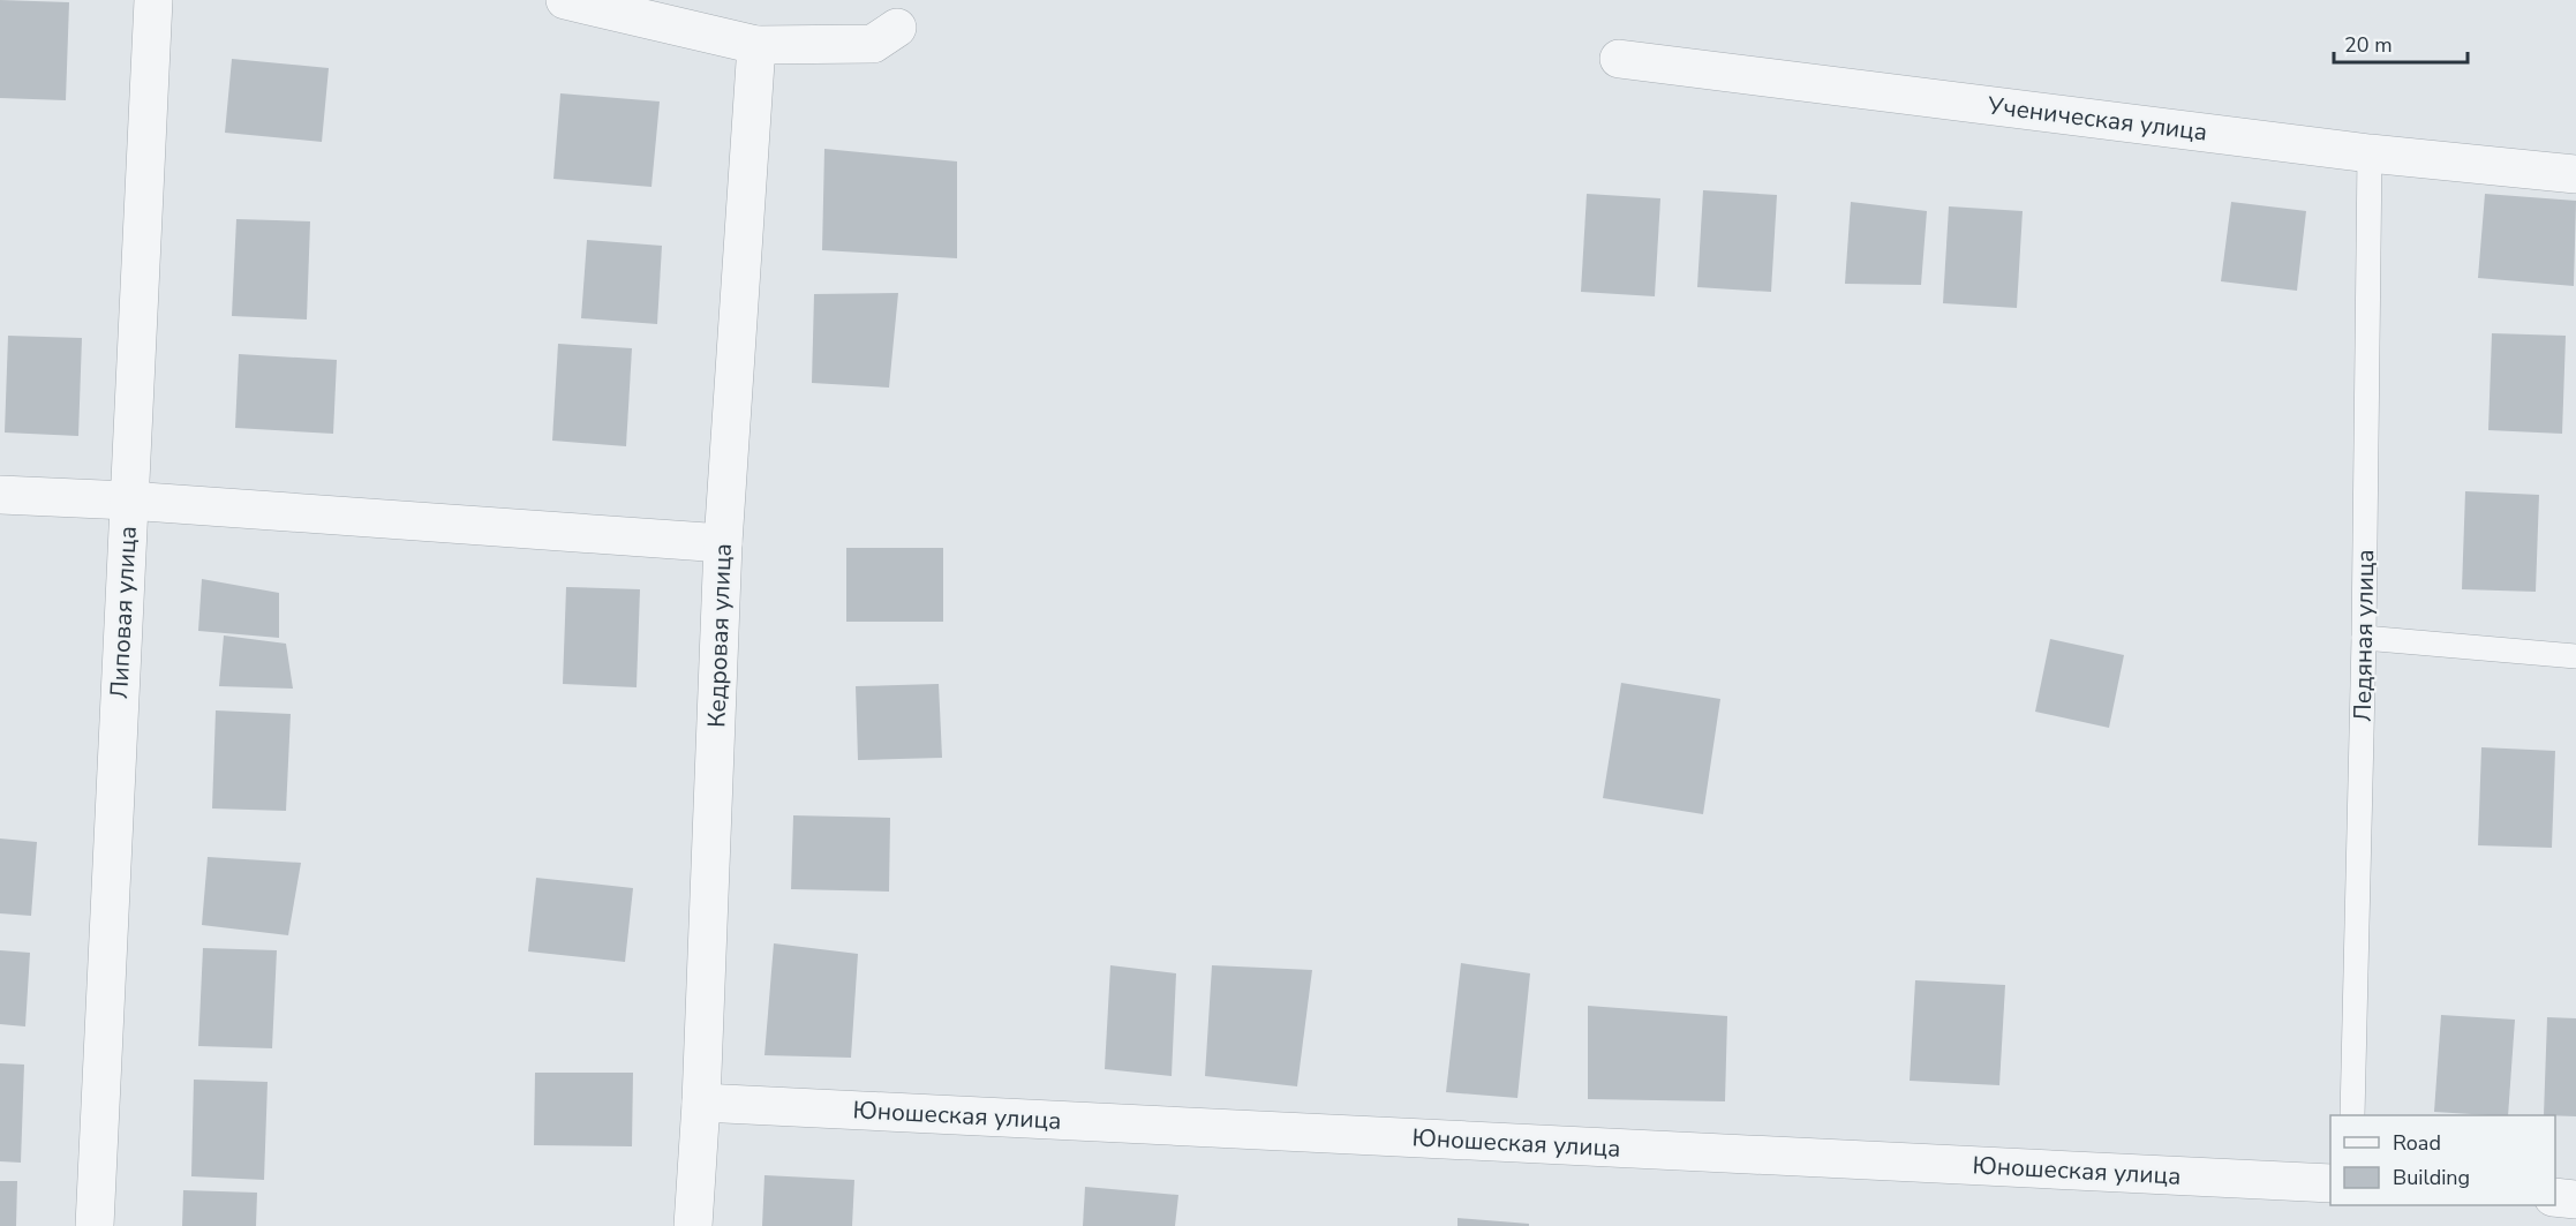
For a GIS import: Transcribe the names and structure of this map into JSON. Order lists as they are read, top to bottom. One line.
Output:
{"streets":{"street":["Ученическая улица","Липовая улица","Кедровая улица","Юношеская улица"],"lane":["Ледяная улица"]},"crossings":[["Ученическая улица","Ледяная улица"],["Кедровая улица","Юношеская улица"]],"legend":["Road","Building"],"scale_bar":"20 m"}
